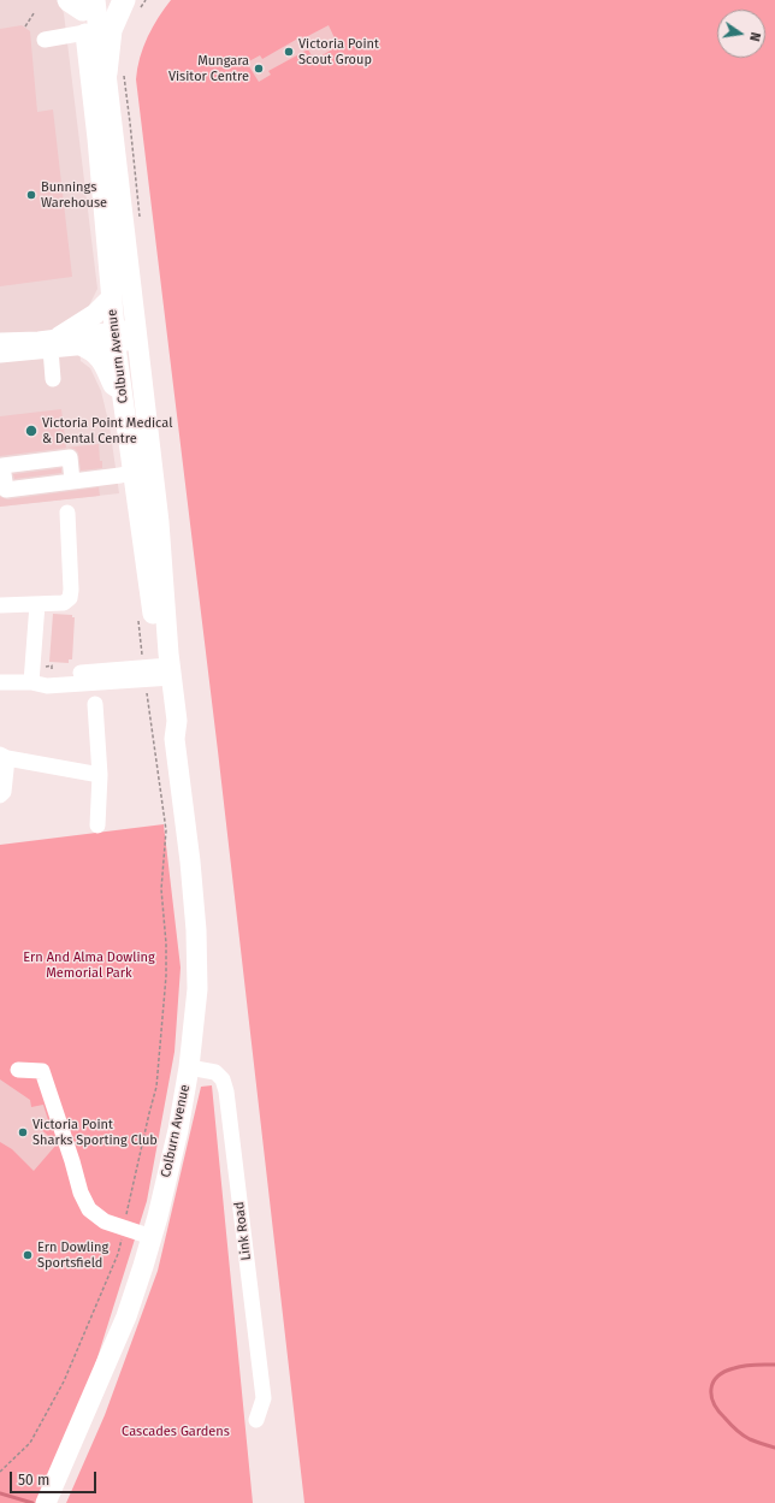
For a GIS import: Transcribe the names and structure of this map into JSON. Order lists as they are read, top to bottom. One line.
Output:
{"streets":{"main road":["Colburn Avenue"],"street":["Link Road"]},"crossings":[["Colburn Avenue","Link Road"]],"parks":["Ern And Alma Dowling Memorial Park","Cascades Gardens"],"places":["Victoria Point Scout Group","Mungara Visitor Centre","Bunnings Warehouse","Victoria Point Medical & Dental Centre","Victoria Point Sharks Sporting Club","Ern Dowling Sportsfield"],"scale_bar":"50 m","north":"right"}
